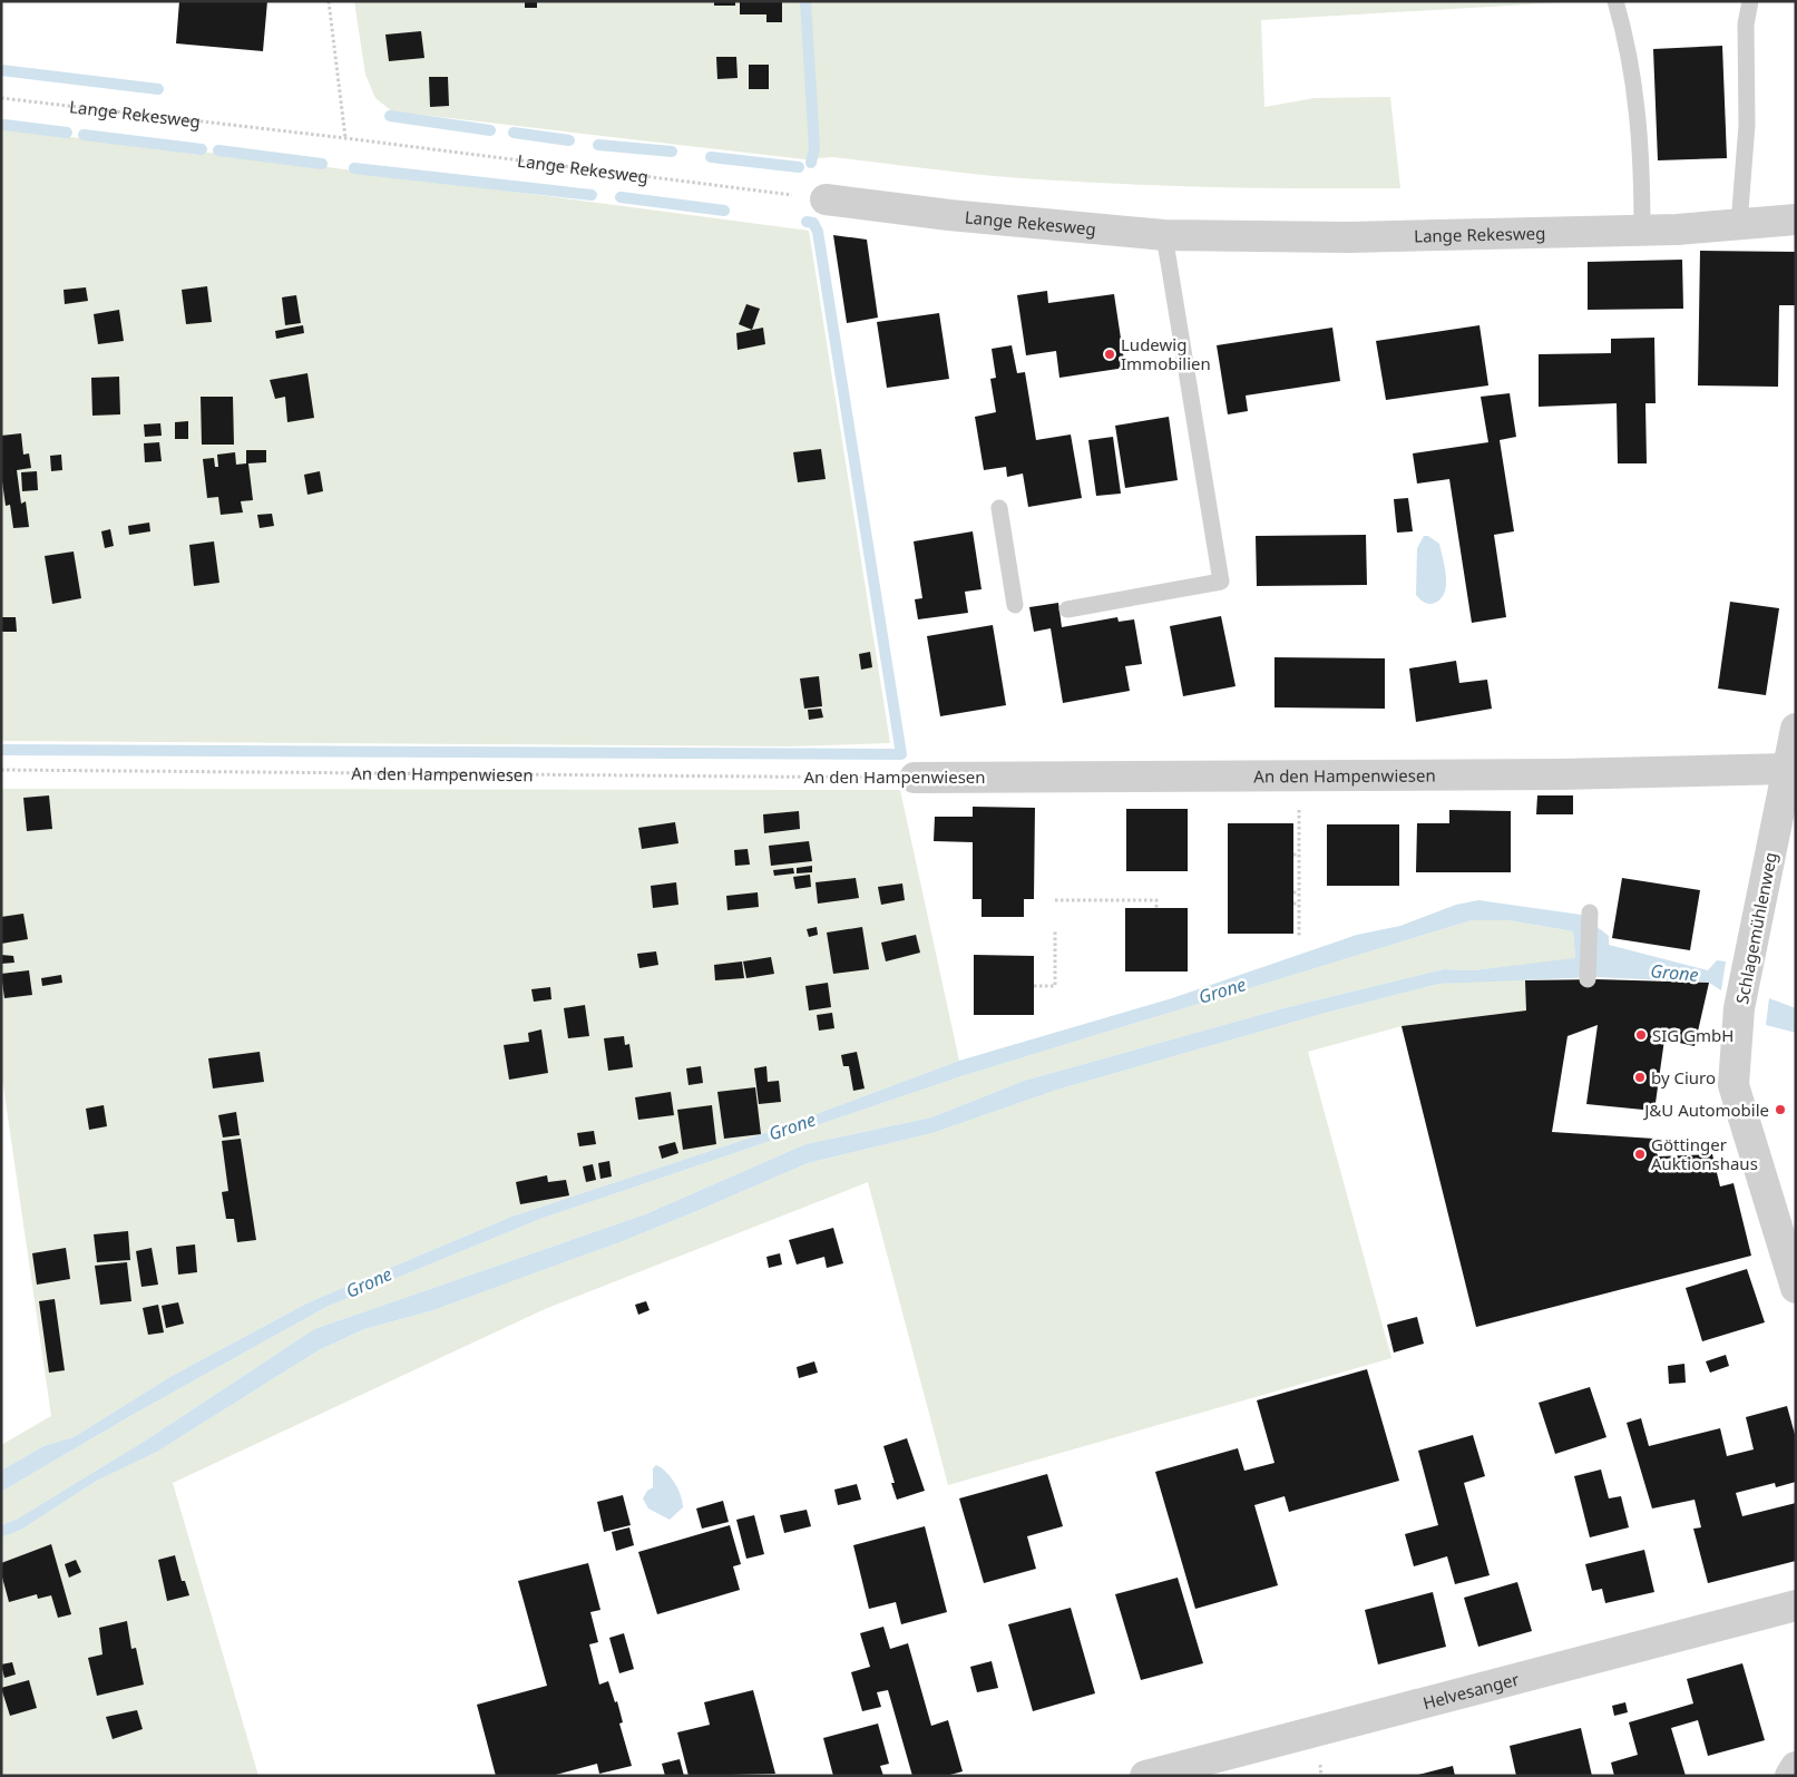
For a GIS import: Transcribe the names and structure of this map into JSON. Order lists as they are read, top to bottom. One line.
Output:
{"streets":{"street":["Lange Rekesweg","An den Hampenwiesen","Schlagemühlenweg","Helvesanger"]},"crossings":[["An den Hampenwiesen","Schlagemühlenweg"]],"water":["Grone"],"places":["Ludewig Immobilien","SIG GmbH","by Ciuro","J&U Automobile","Göttinger Auktionshaus"]}
